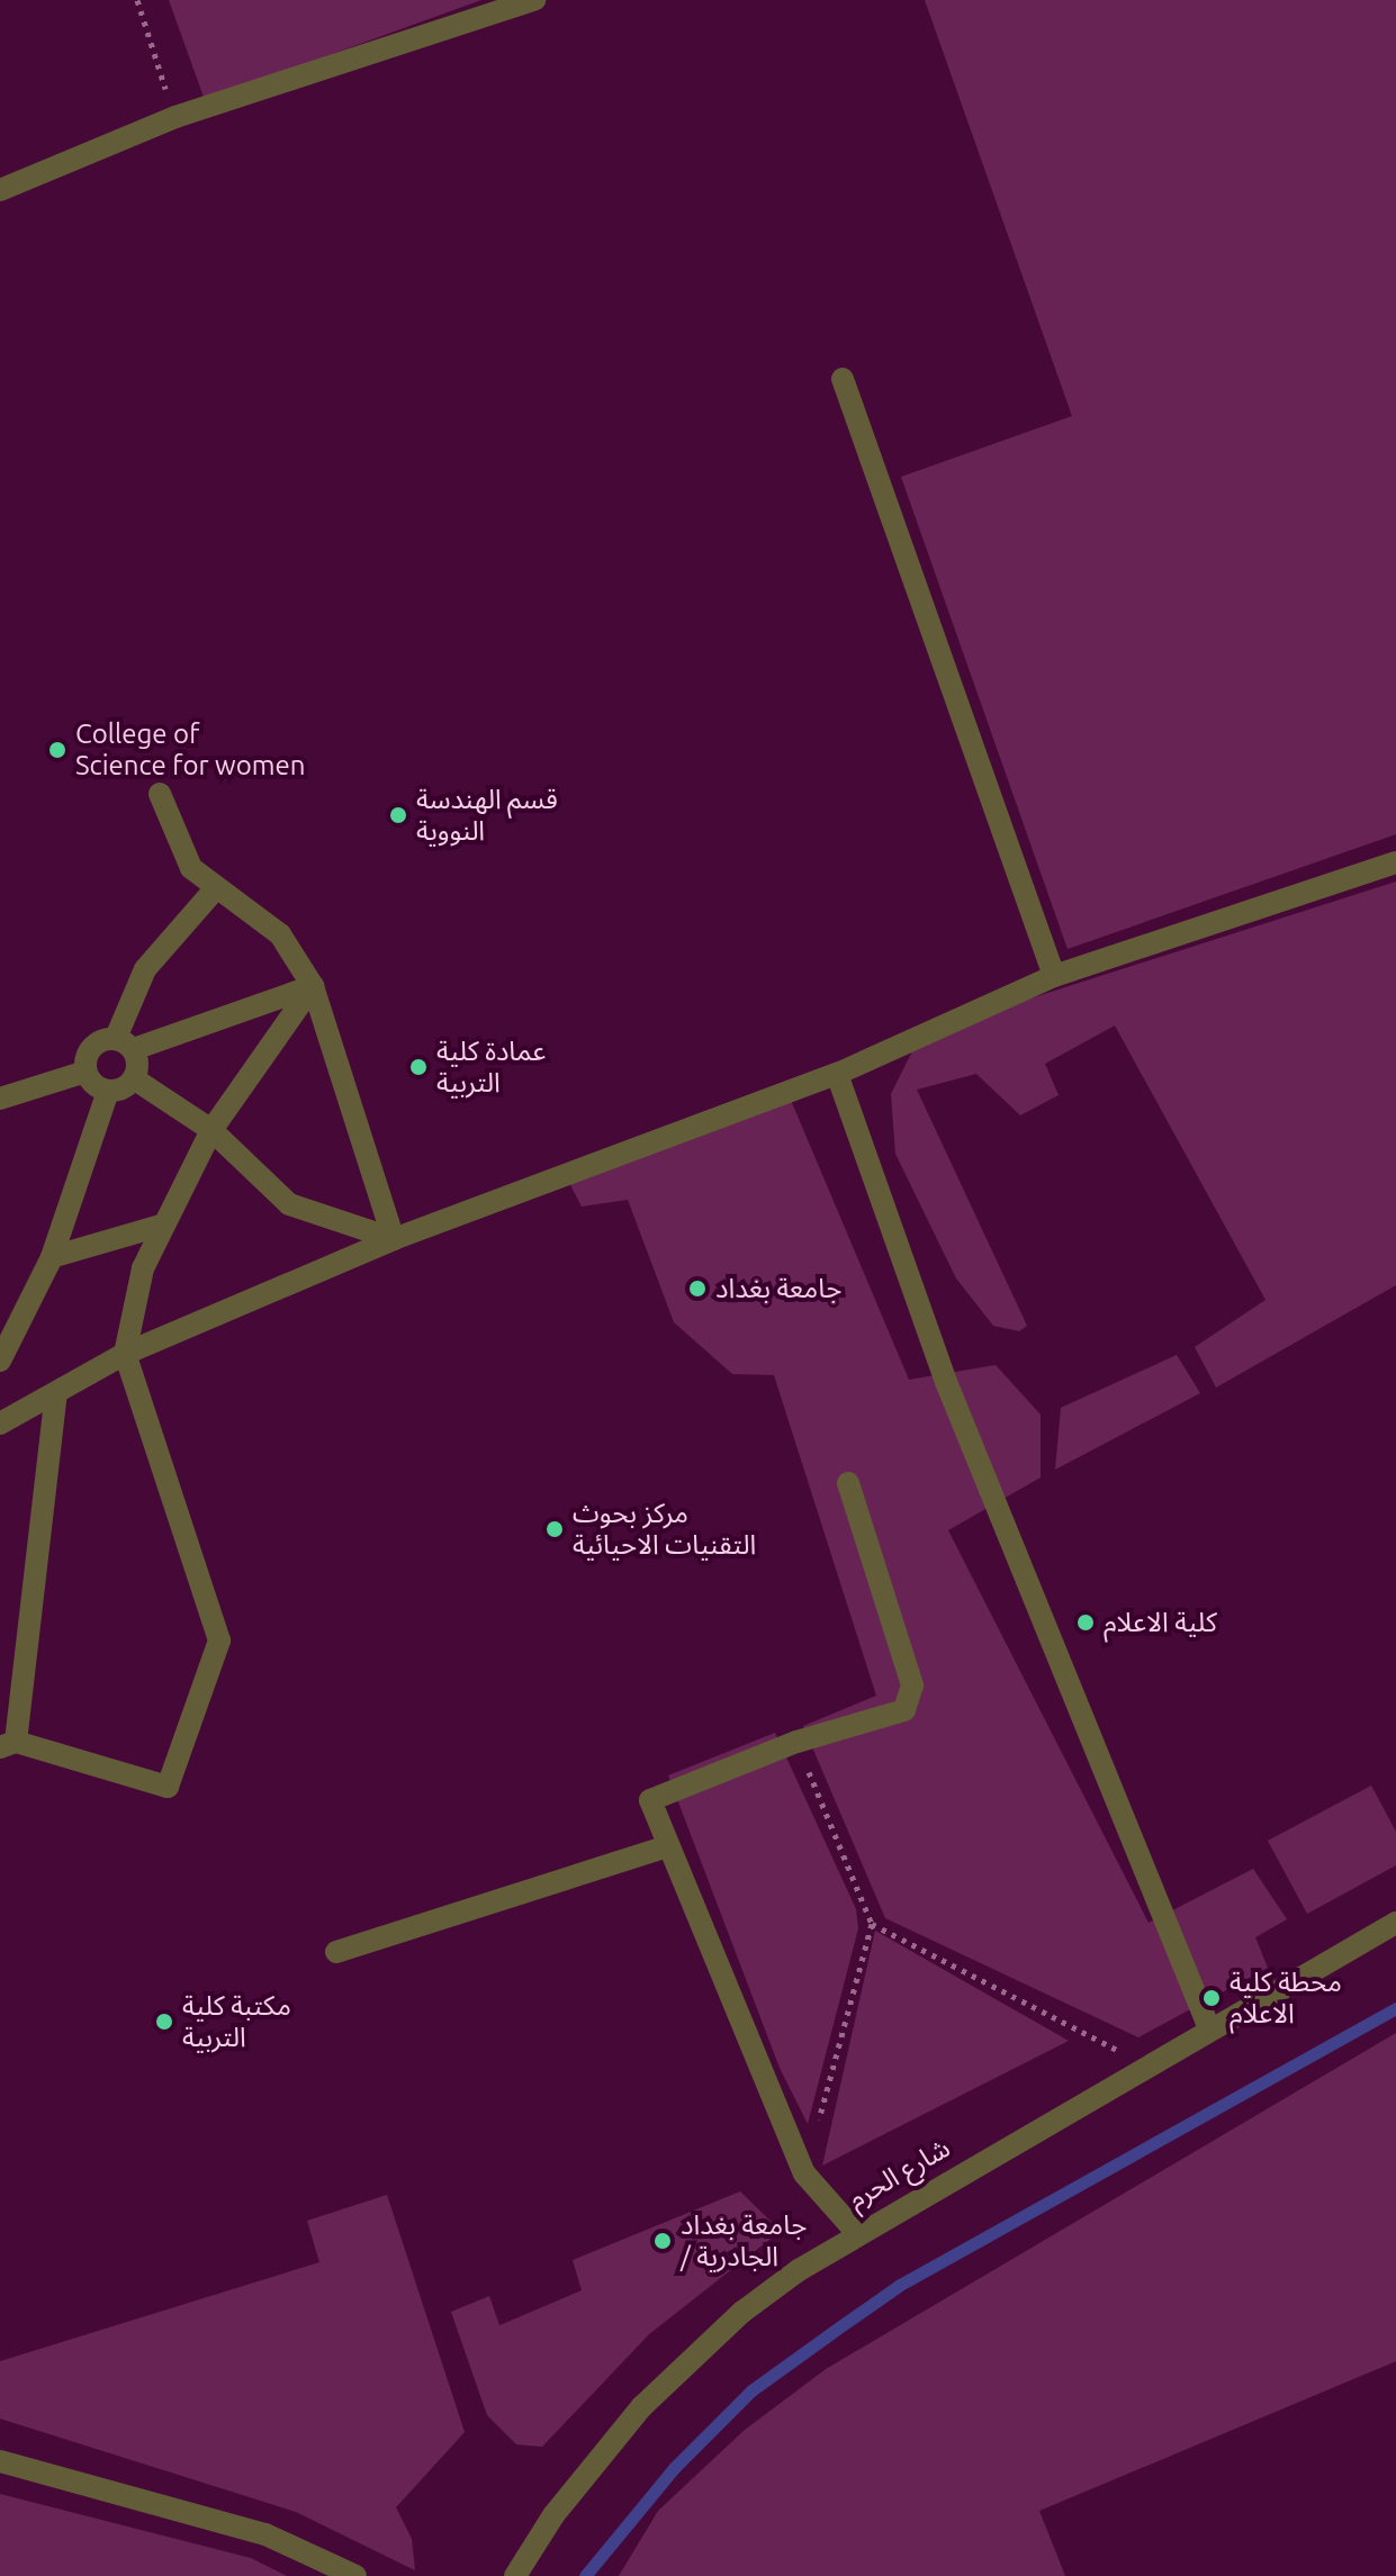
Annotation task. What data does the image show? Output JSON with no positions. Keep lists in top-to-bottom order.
{
  "streets": {
    "street": ["شارع الحرم"]
  },
  "places": [
    "College of Science for women",
    "قسم الهندسة النووية",
    "عمادة كلية التربية",
    "جامعة بغداد",
    "مركز بحوث التقنيات الاحيائية",
    "كلية الاعلام",
    "محطة كلية الاعلام",
    "مكتبة كلية التربية",
    "جامعة بغداد / الجادرية"
  ]
}
